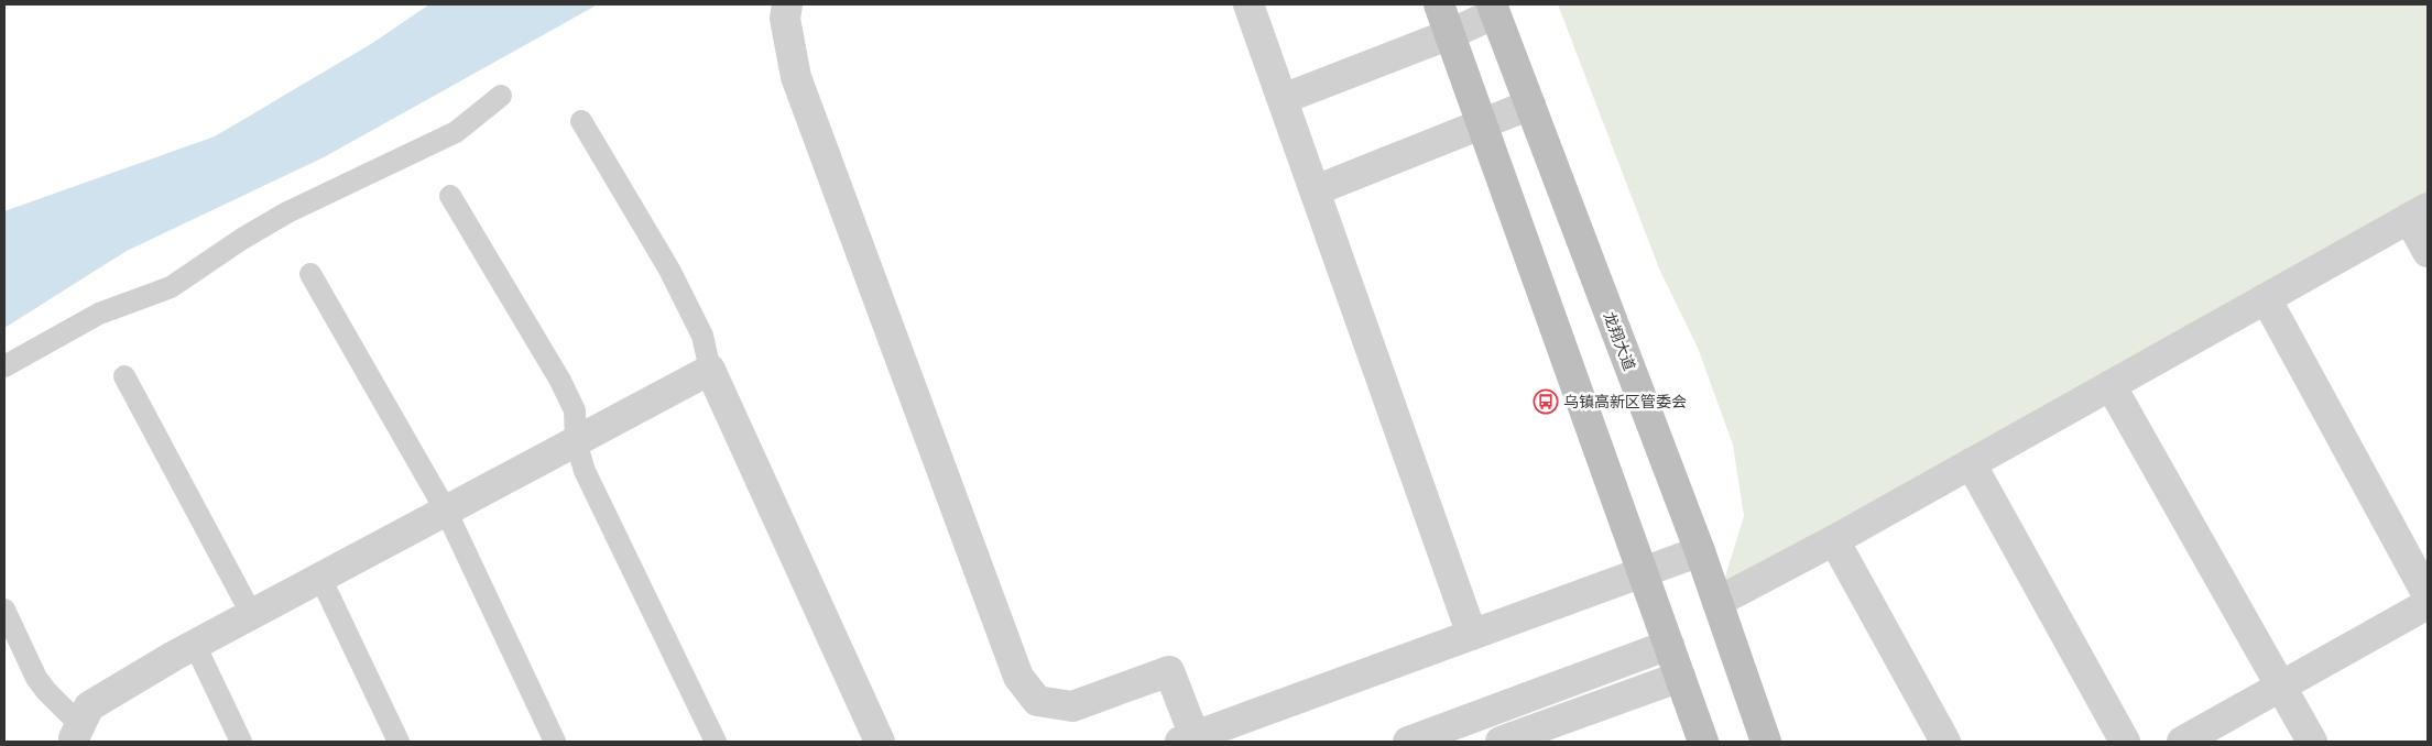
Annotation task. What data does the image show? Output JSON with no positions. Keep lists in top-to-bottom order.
{
  "streets": {
    "main road": ["龙翔大道"]
  },
  "places": {
    "bus stop": ["乌镇高新区管委会"]
  }
}
